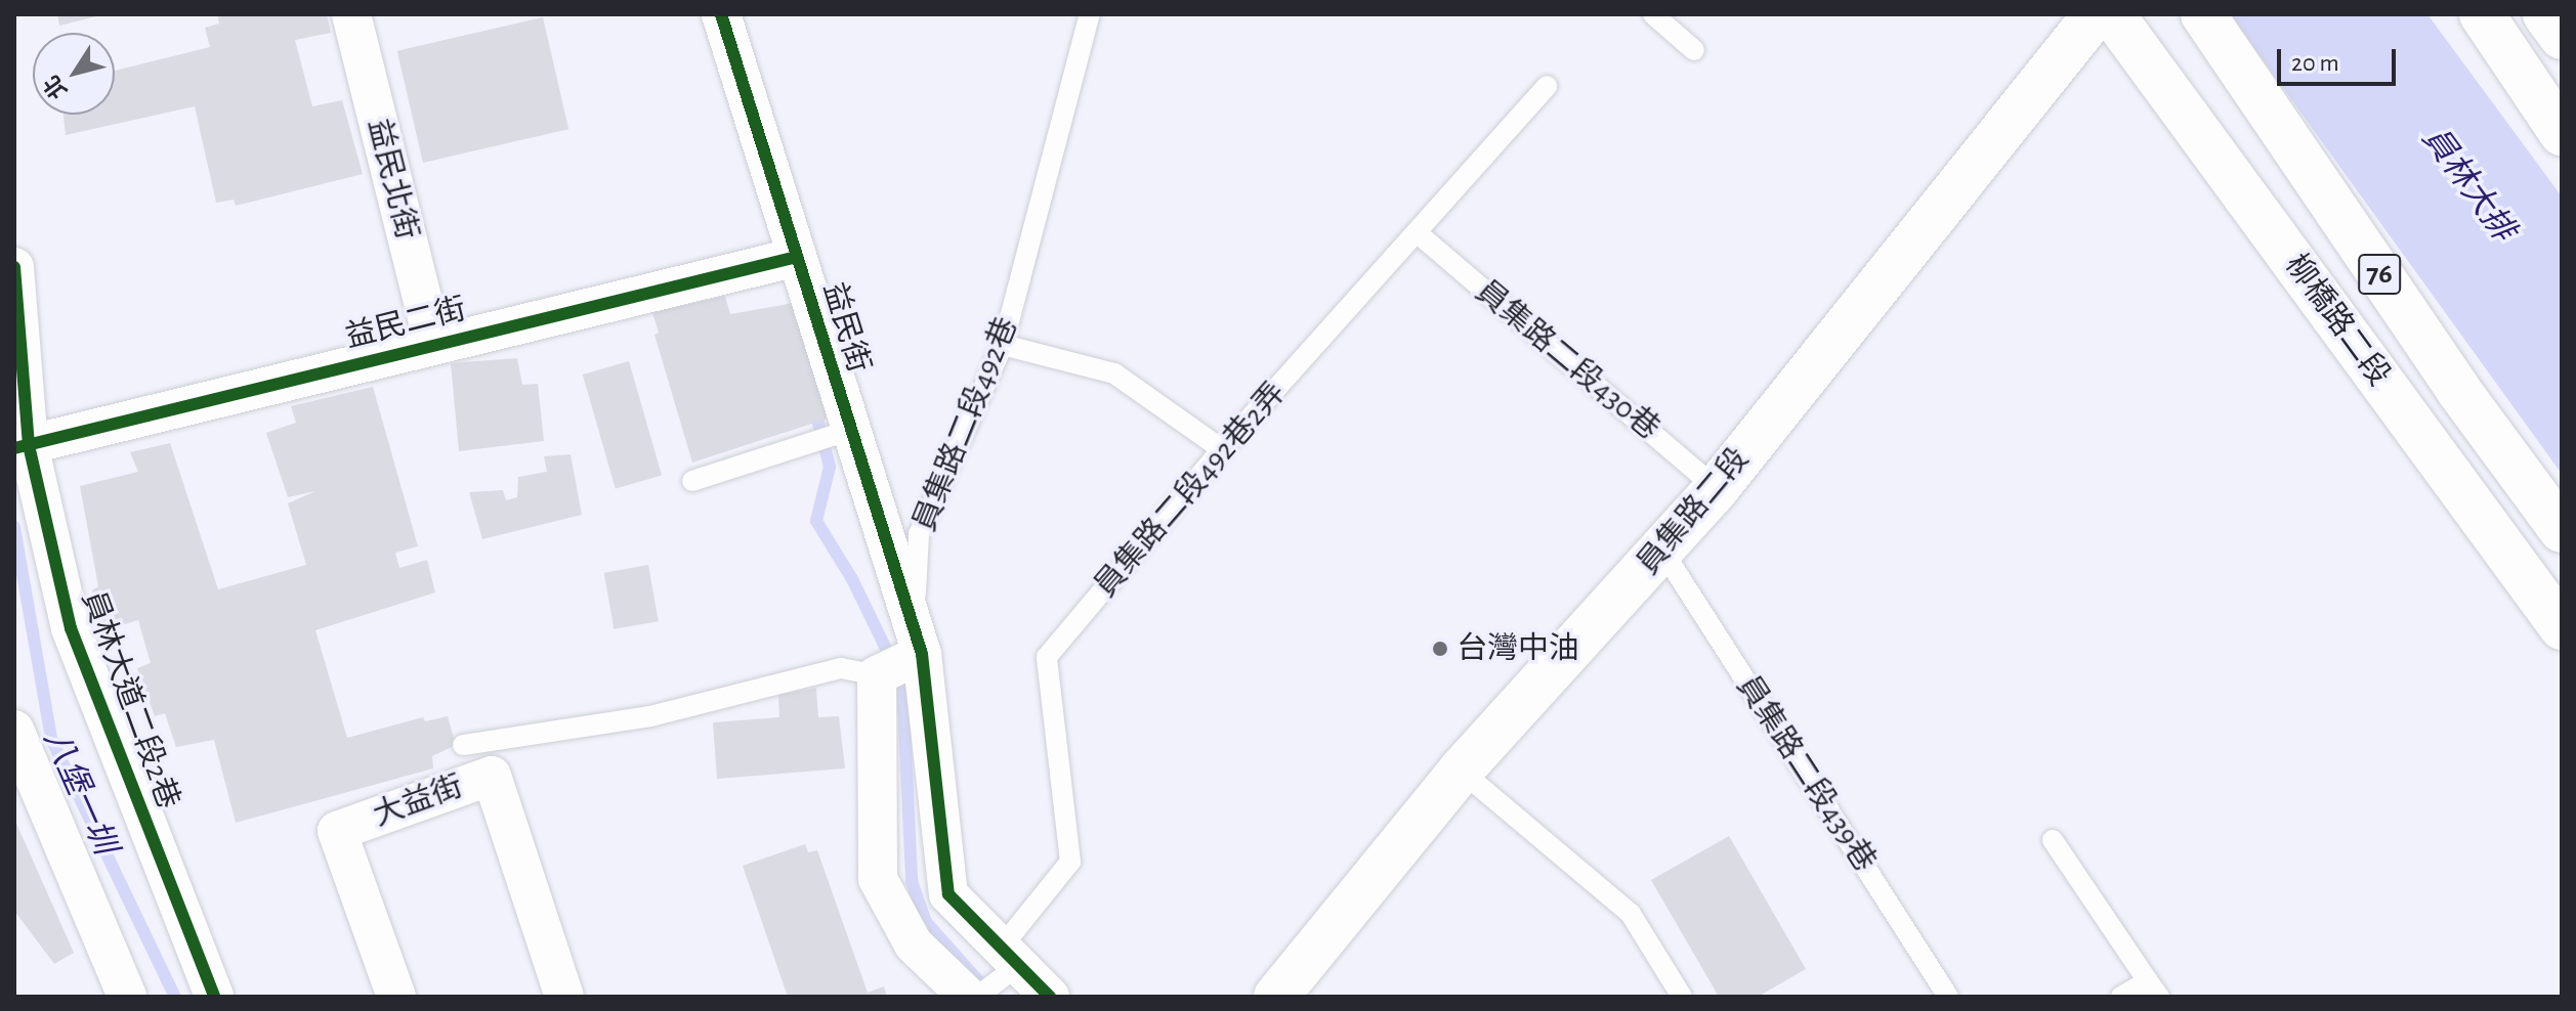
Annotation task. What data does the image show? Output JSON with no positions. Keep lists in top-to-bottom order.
{
  "streets": {
    "main road": ["76", "柳橋路二段", "員集路二段"],
    "street": [
      "益民北街",
      "益民二街",
      "益民街",
      "員集路二段492巷",
      "員林大道二段2巷",
      "大益街"
    ],
    "lane": ["員集路二段430巷", "員集路二段492巷2弄", "員集路二段439巷"]
  },
  "crossings": [
    ["益民北街", "益民二街"],
    ["益民二街", "益民街"],
    ["益民二街", "員林大道二段2巷"],
    ["益民街", "員集路二段492巷"],
    ["員集路二段430巷", "員集路二段492巷2弄"],
    ["員集路二段430巷", "員集路二段"],
    ["員集路二段492巷", "員集路二段492巷2弄"],
    ["員集路二段", "員集路二段439巷"]
  ],
  "water": ["員林大排", "八堡一圳"],
  "places": ["台灣中油"],
  "scale_bar": "20 m",
  "north": "bottom left"
}
